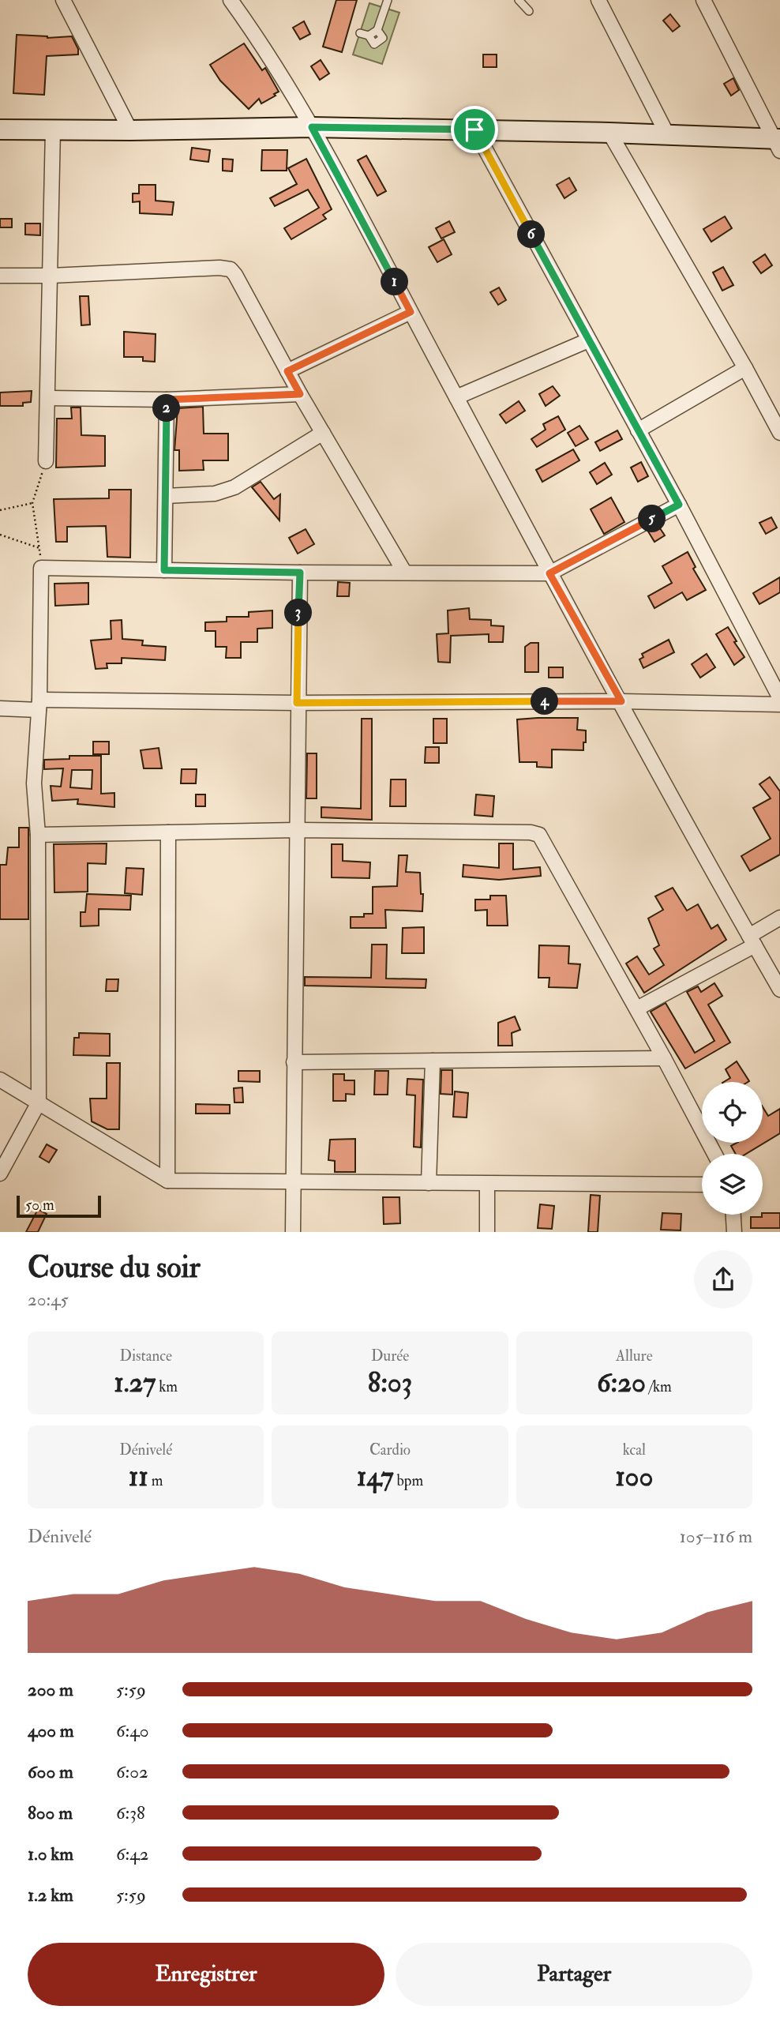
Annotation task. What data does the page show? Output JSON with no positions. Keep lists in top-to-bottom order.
{
  "scale_bar": "50 m",
  "page": {
    "pins": [
      "6",
      "1",
      "2",
      "5",
      "3",
      "4"
    ],
    "scale": "50 m",
    "heading": ["Course du soir", "20:45"],
    "stats": [
      ["Distance", "1.27 km"],
      ["Durée", "8:03"],
      ["Allure", "6:20 /km"],
      ["Dénivelé", "11 m"],
      ["Cardio", "147 bpm"],
      ["kcal", "100"]
    ],
    "chart": ["Dénivelé", "105–116 m"],
    "list": [
      {
        "name": "200 m",
        "note": "5:59"
      },
      {
        "name": "400 m",
        "note": "6:40"
      },
      {
        "name": "600 m",
        "note": "6:02"
      },
      {
        "name": "800 m",
        "note": "6:38"
      },
      {
        "name": "1.0 km",
        "note": "6:42"
      },
      {
        "name": "1.2 km",
        "note": "5:59"
      }
    ],
    "buttons": ["Enregistrer", "Partager"]
  }
}
